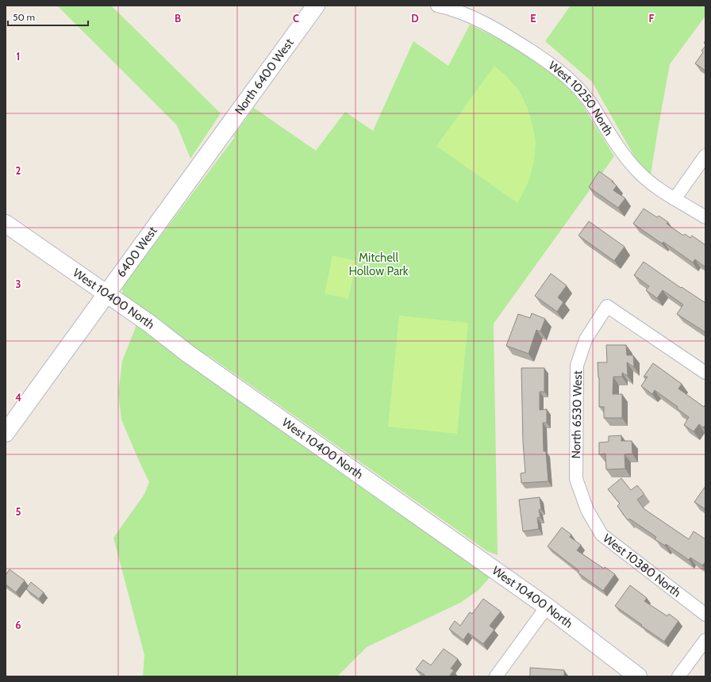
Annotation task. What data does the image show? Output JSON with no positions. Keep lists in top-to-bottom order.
{
  "streets": {
    "street": [
      "North 6400 West",
      "West 10250 North",
      "6400 West",
      "West 10400 North",
      "North 6530 West",
      "West 10380 North"
    ]
  },
  "crossings": [
    ["North 6400 West", "6400 West"],
    ["6400 West", "West 10400 North"],
    ["North 6530 West", "West 10380 North"]
  ],
  "parks": ["Mitchell Hollow Park"],
  "scale_bar": "50 m",
  "grid": {
    "columns": [
      "B",
      "C",
      "D",
      "E",
      "F"
    ],
    "rows": [
      "1",
      "2",
      "3",
      "4",
      "5",
      "6"
    ]
  }
}
